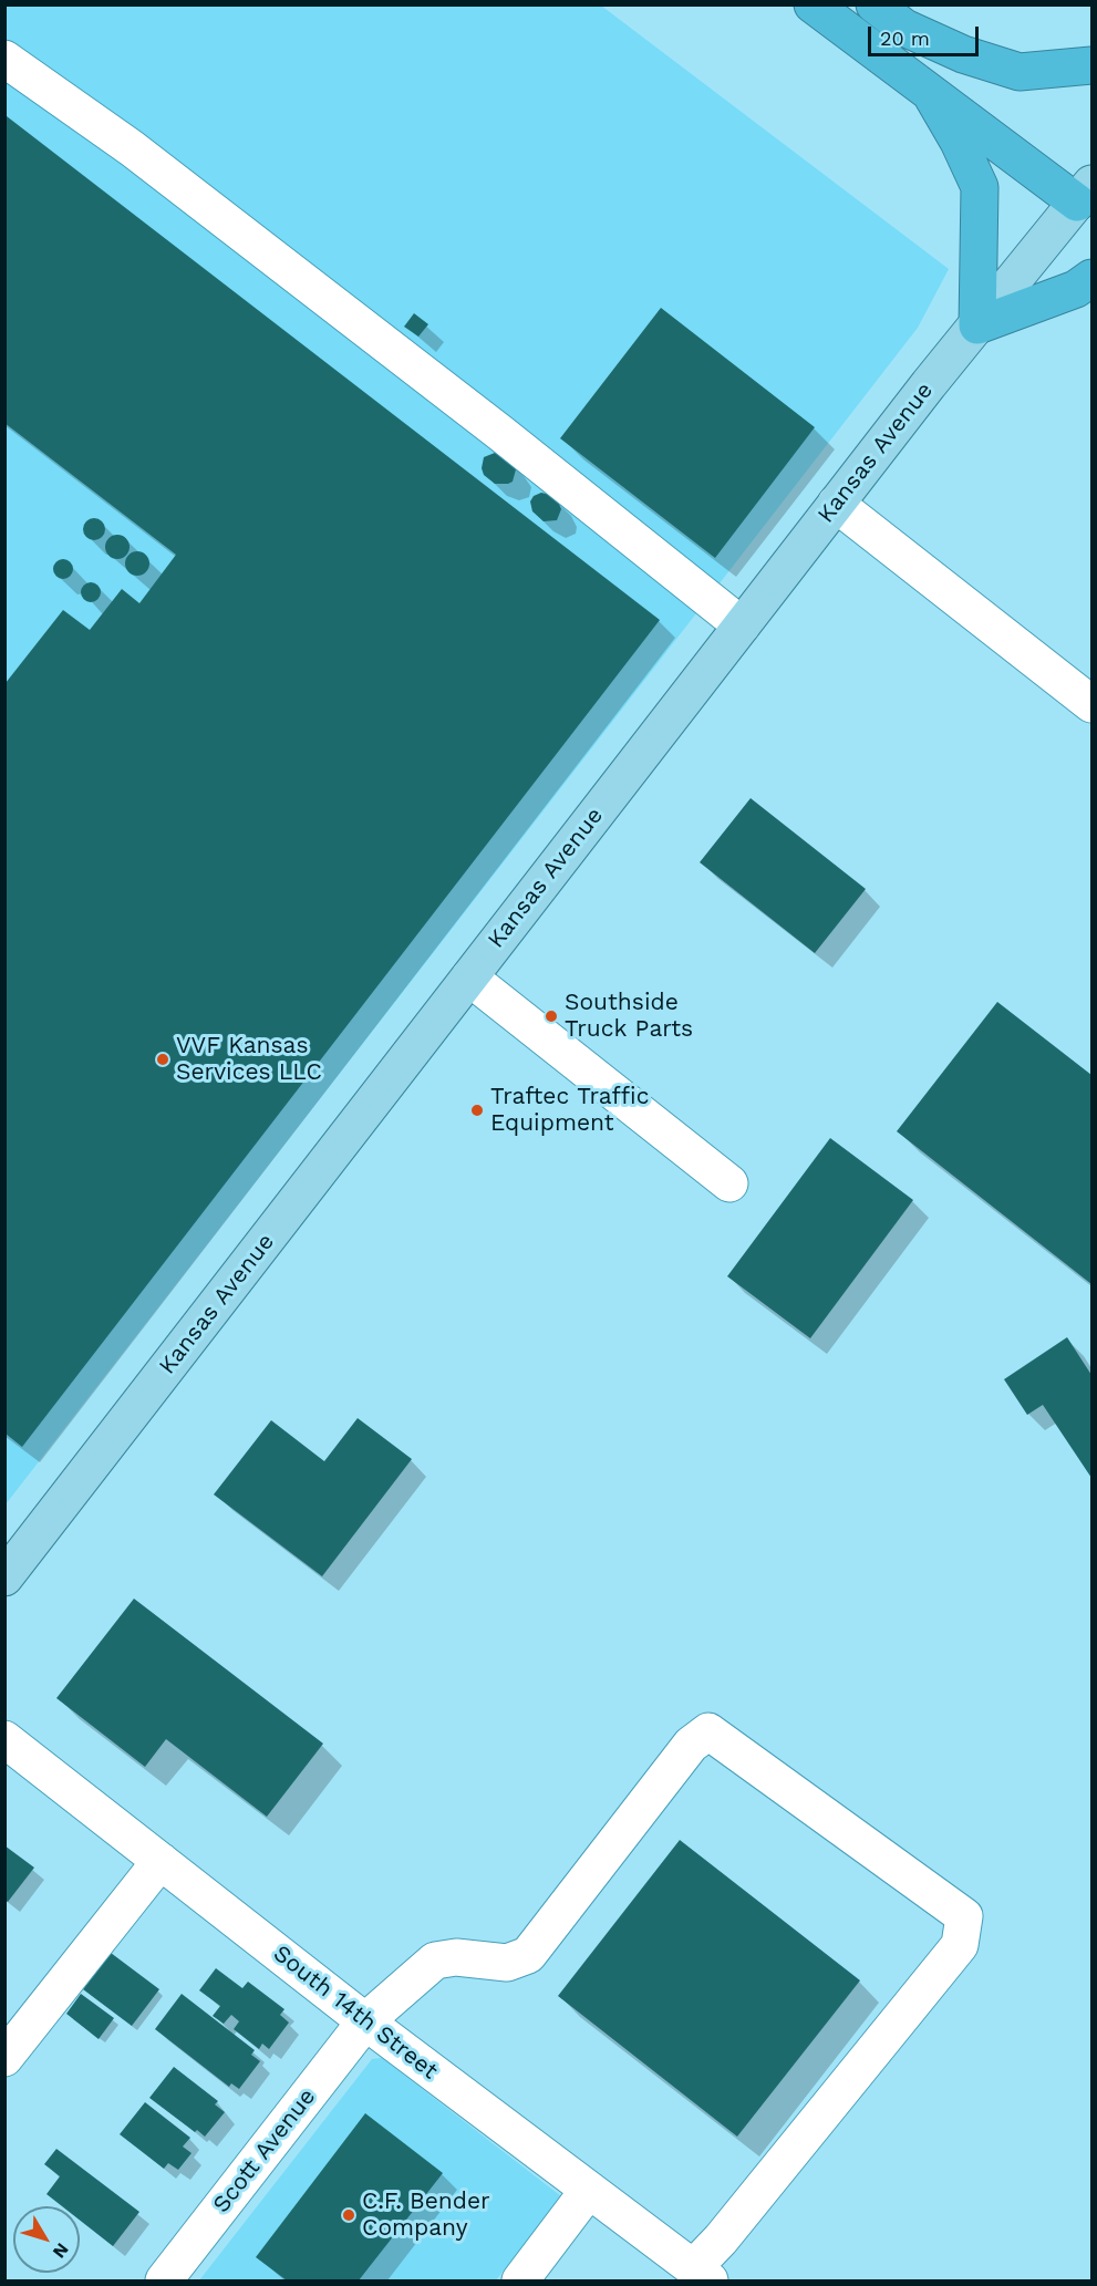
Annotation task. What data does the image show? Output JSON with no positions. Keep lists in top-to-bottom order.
{
  "streets": {
    "main road": ["Kansas Avenue"],
    "street": ["South 14th Street", "Scott Avenue"]
  },
  "crossings": [
    ["South 14th Street", "Scott Avenue"]
  ],
  "places": [
    "Southside Truck Parts",
    "VVF Kansas Services LLC",
    "Traftec Traffic Equipment",
    "C.F. Bender Company"
  ],
  "scale_bar": "20 m",
  "north": "bottom right"
}
